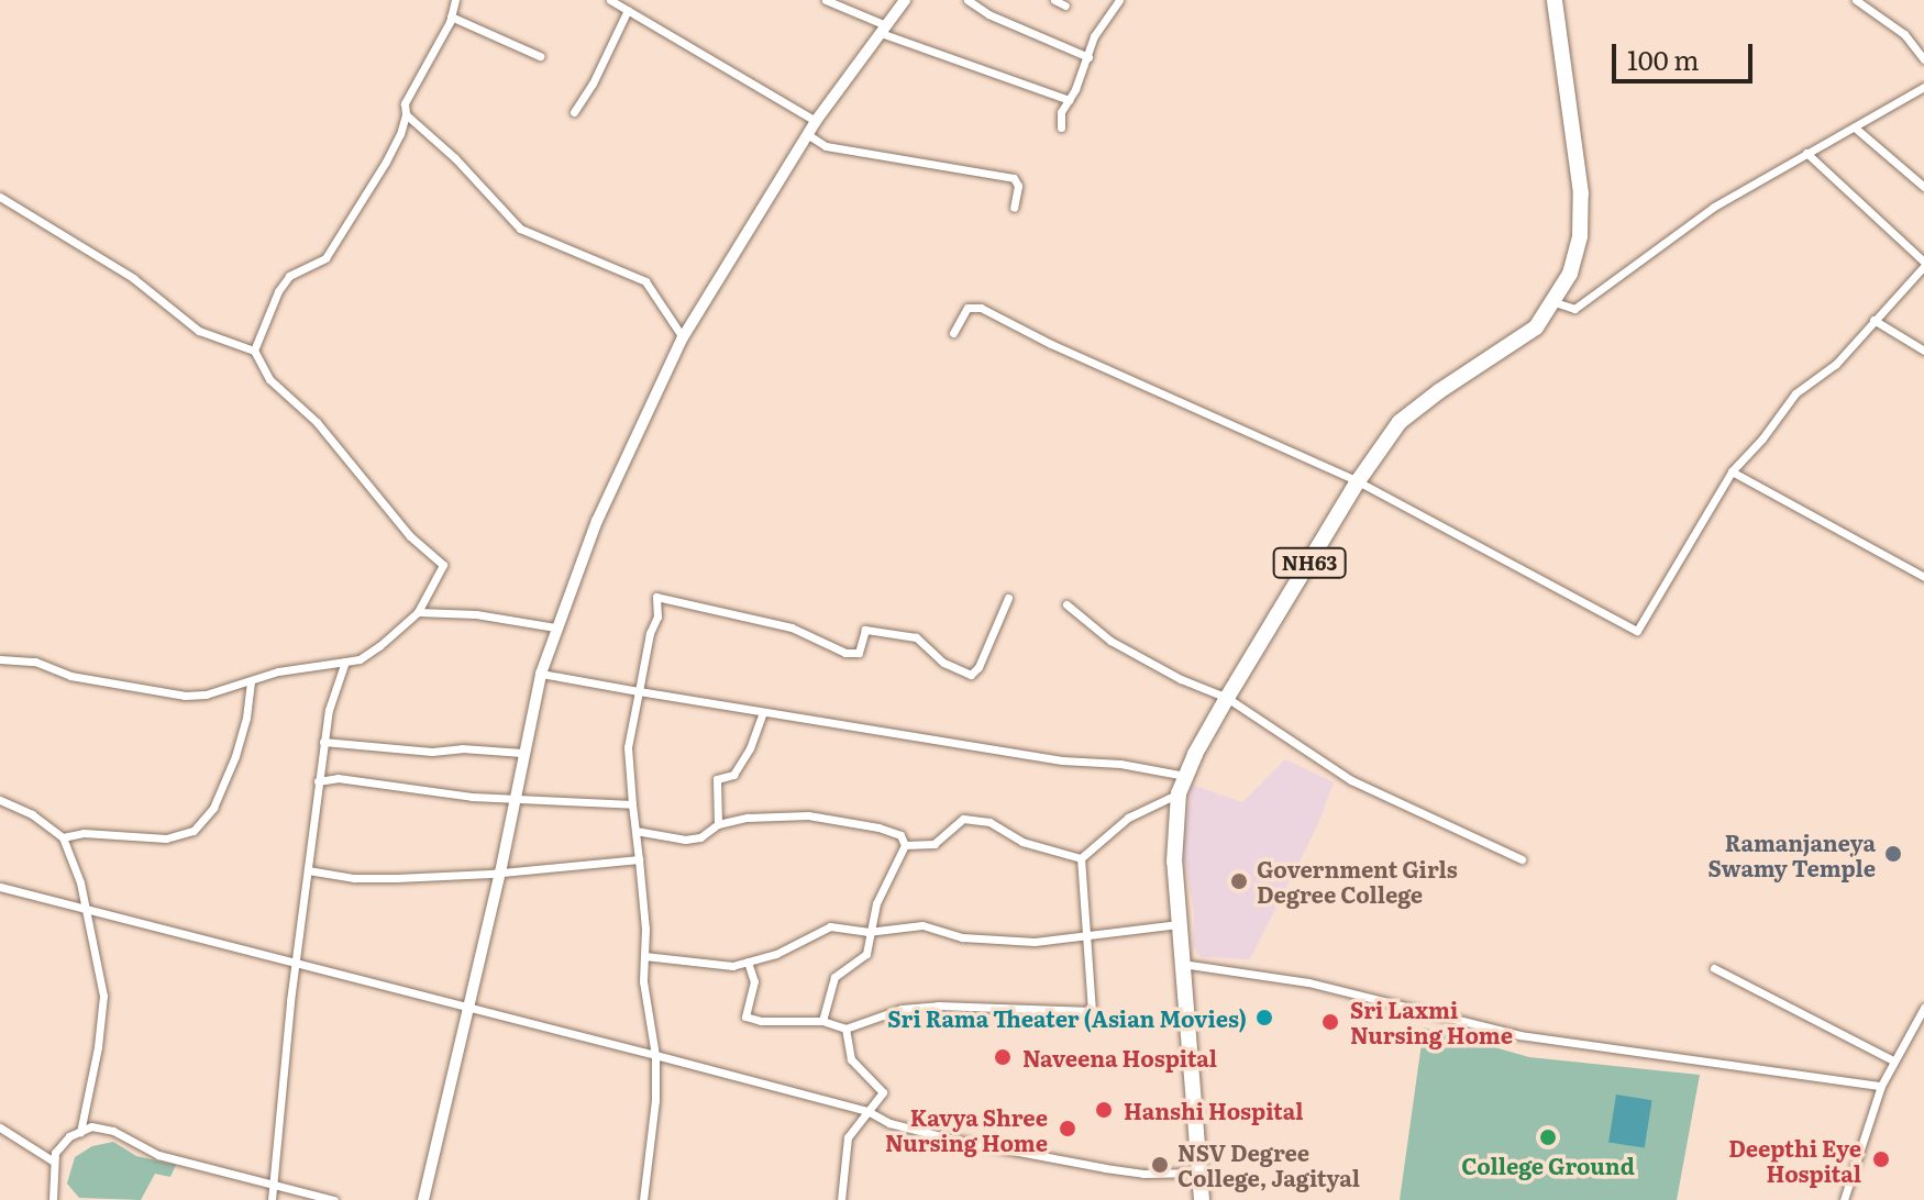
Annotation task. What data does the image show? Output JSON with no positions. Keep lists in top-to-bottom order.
{
  "streets": {
    "highway": ["NH63"]
  },
  "places": [
    "Ramanjaneya Swamy Temple",
    "Government Girls Degree College",
    "Sri Rama Theater (Asian Movies)",
    "Sri Laxmi Nursing Home",
    "Naveena Hospital",
    "Hanshi Hospital",
    "Kavya Shree Nursing Home",
    "College Ground",
    "Deepthi Eye Hospital",
    "NSV Degree College, Jagityal"
  ],
  "scale_bar": "100 m"
}
